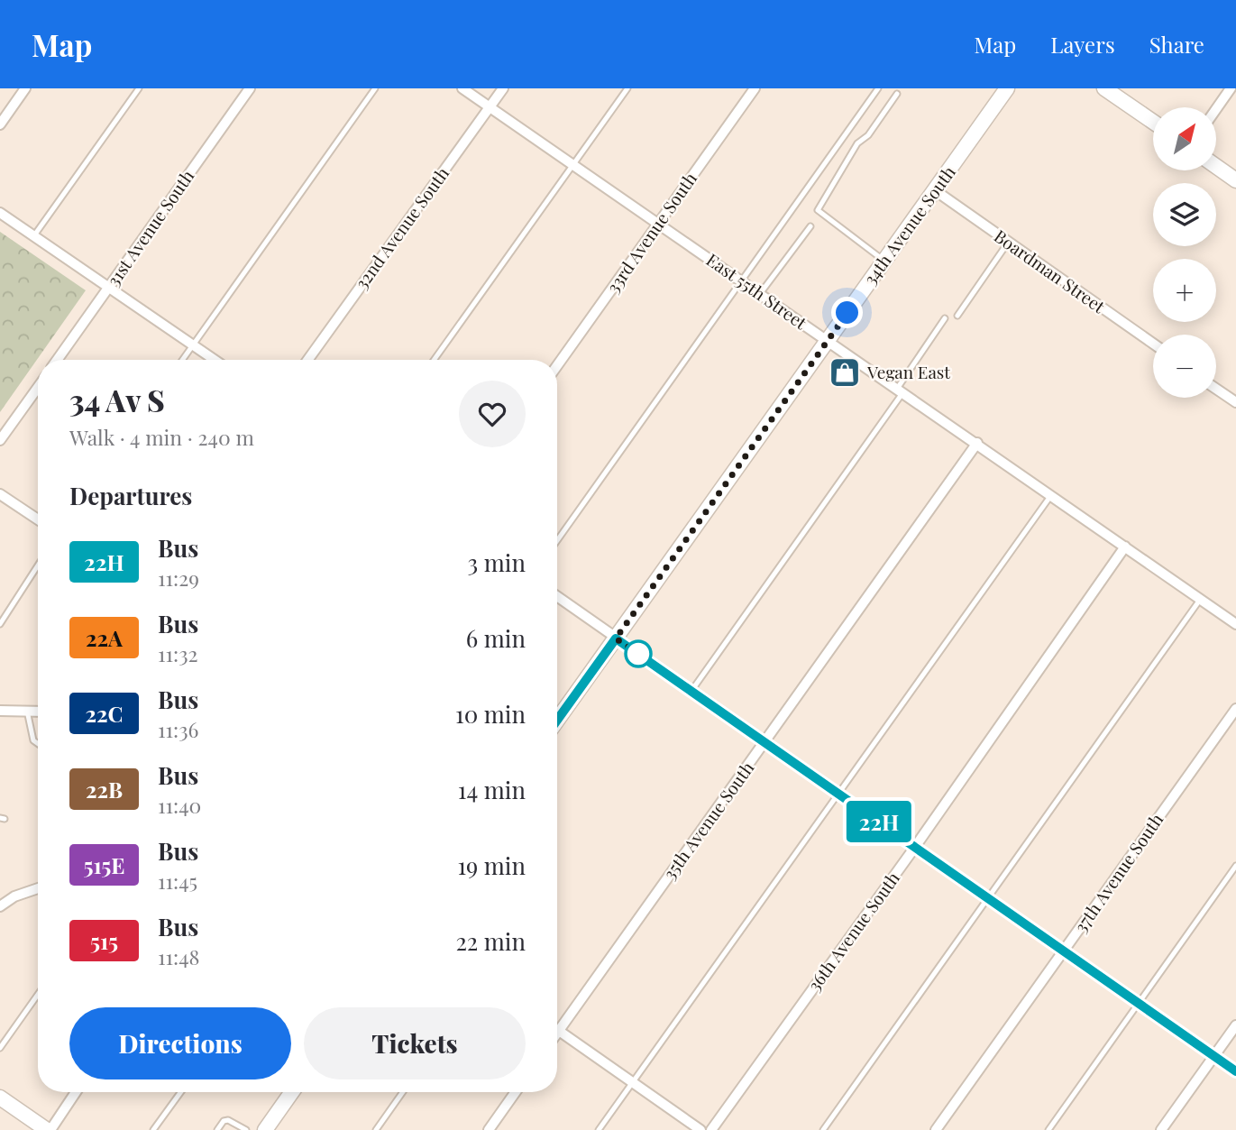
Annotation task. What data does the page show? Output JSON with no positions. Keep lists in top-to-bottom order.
{
  "streets": {
    "street": [
      "34th Avenue South",
      "31st Avenue South",
      "32nd Avenue South",
      "33rd Avenue South",
      "Boardman Street",
      "East 55th Street",
      "35th Avenue South",
      "37th Avenue South",
      "36th Avenue South"
    ]
  },
  "crossings": [
    ["34th Avenue South", "Boardman Street"],
    ["34th Avenue South", "East 55th Street"],
    ["32nd Avenue South", "East 55th Street"],
    ["33rd Avenue South", "East 55th Street"],
    ["East 55th Street", "35th Avenue South"],
    ["East 55th Street", "36th Avenue South"]
  ],
  "places": {
    "shop": ["Vegan East"]
  },
  "lines": ["bus line 22H"],
  "north": "top right",
  "page": {
    "header": "Map",
    "nav": ["Map", "Layers", "Share"],
    "on_map": "22H",
    "map_buttons": ["+", "−"],
    "heading": [
      ["34 Av S", "Walk · 4 min · 240 m"],
      "Departures"
    ],
    "list": [
      {
        "mark": "22H",
        "name": "Bus",
        "note": "11:29",
        "value": "3 min"
      },
      {
        "mark": "22A",
        "name": "Bus",
        "note": "11:32",
        "value": "6 min"
      },
      {
        "mark": "22C",
        "name": "Bus",
        "note": "11:36",
        "value": "10 min"
      },
      {
        "mark": "22B",
        "name": "Bus",
        "note": "11:40",
        "value": "14 min"
      },
      {
        "mark": "515E",
        "name": "Bus",
        "note": "11:45",
        "value": "19 min"
      },
      {
        "mark": "515",
        "name": "Bus",
        "note": "11:48",
        "value": "22 min"
      }
    ],
    "buttons": ["Directions", "Tickets"]
  }
}
